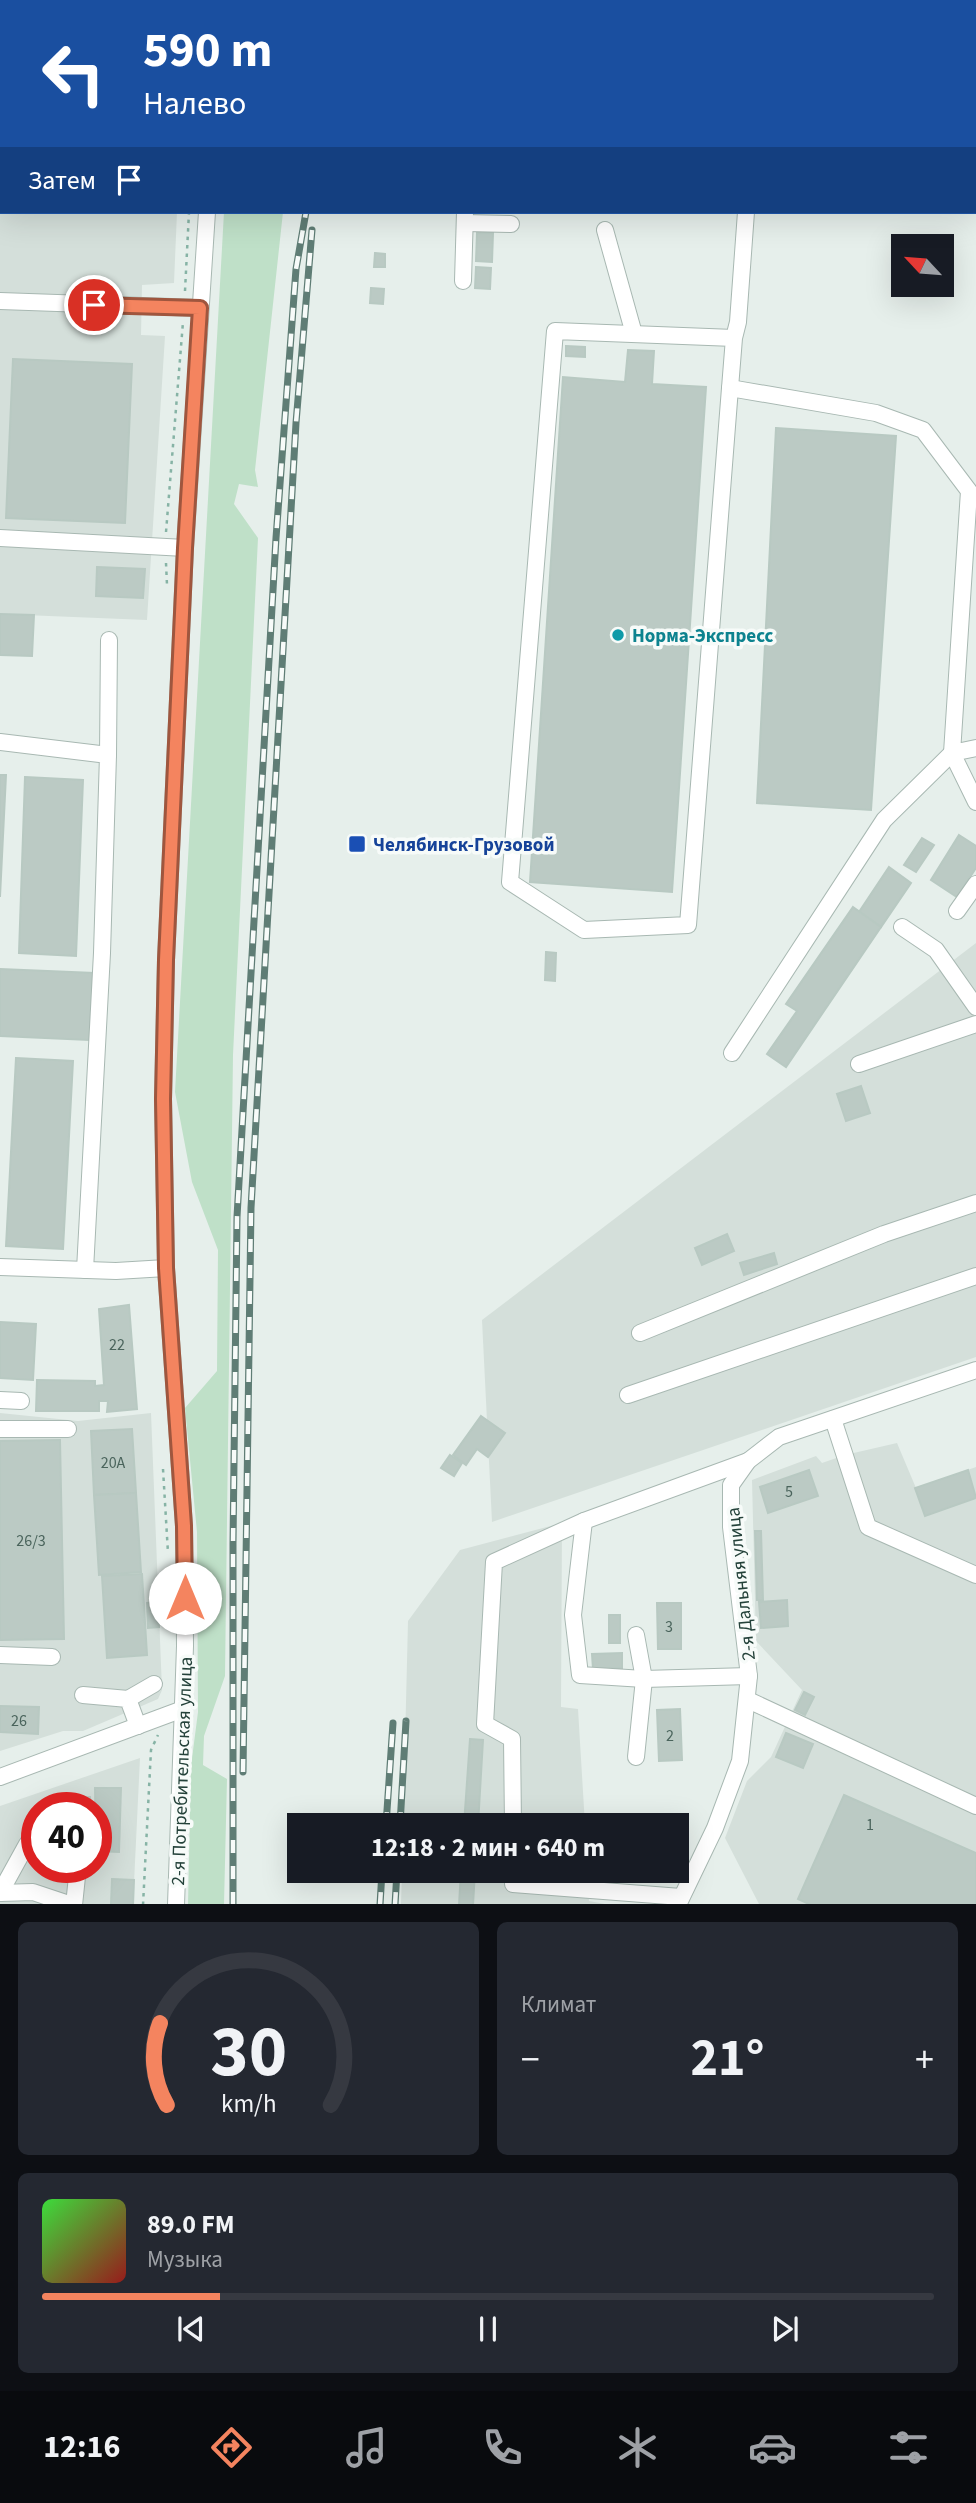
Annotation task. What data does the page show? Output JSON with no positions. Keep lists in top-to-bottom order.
{
  "streets": {
    "street": ["2-я Дальняя улица", "2-я Потребительская улица"]
  },
  "places": {
    "other": ["Норма-Экспресс"],
    "transit": ["Челябинск-Грузовой"]
  },
  "house_numbers": [
    "22",
    "20А",
    "5",
    "26/3",
    "3",
    "26",
    "2",
    "1"
  ],
  "north": "top left",
  "page": {
    "turn": ["590 m", "Налево"],
    "then": "Затем",
    "limit": "40",
    "trip": "12:18 · 2 мин · 640 m",
    "tile": "Климат",
    "heat": ["−", "21°", "+"],
    "song": ["89.0 FM", "Музыка"],
    "tabs": "12:16",
    "gauge": ["30", "km/h"]
  }
}
